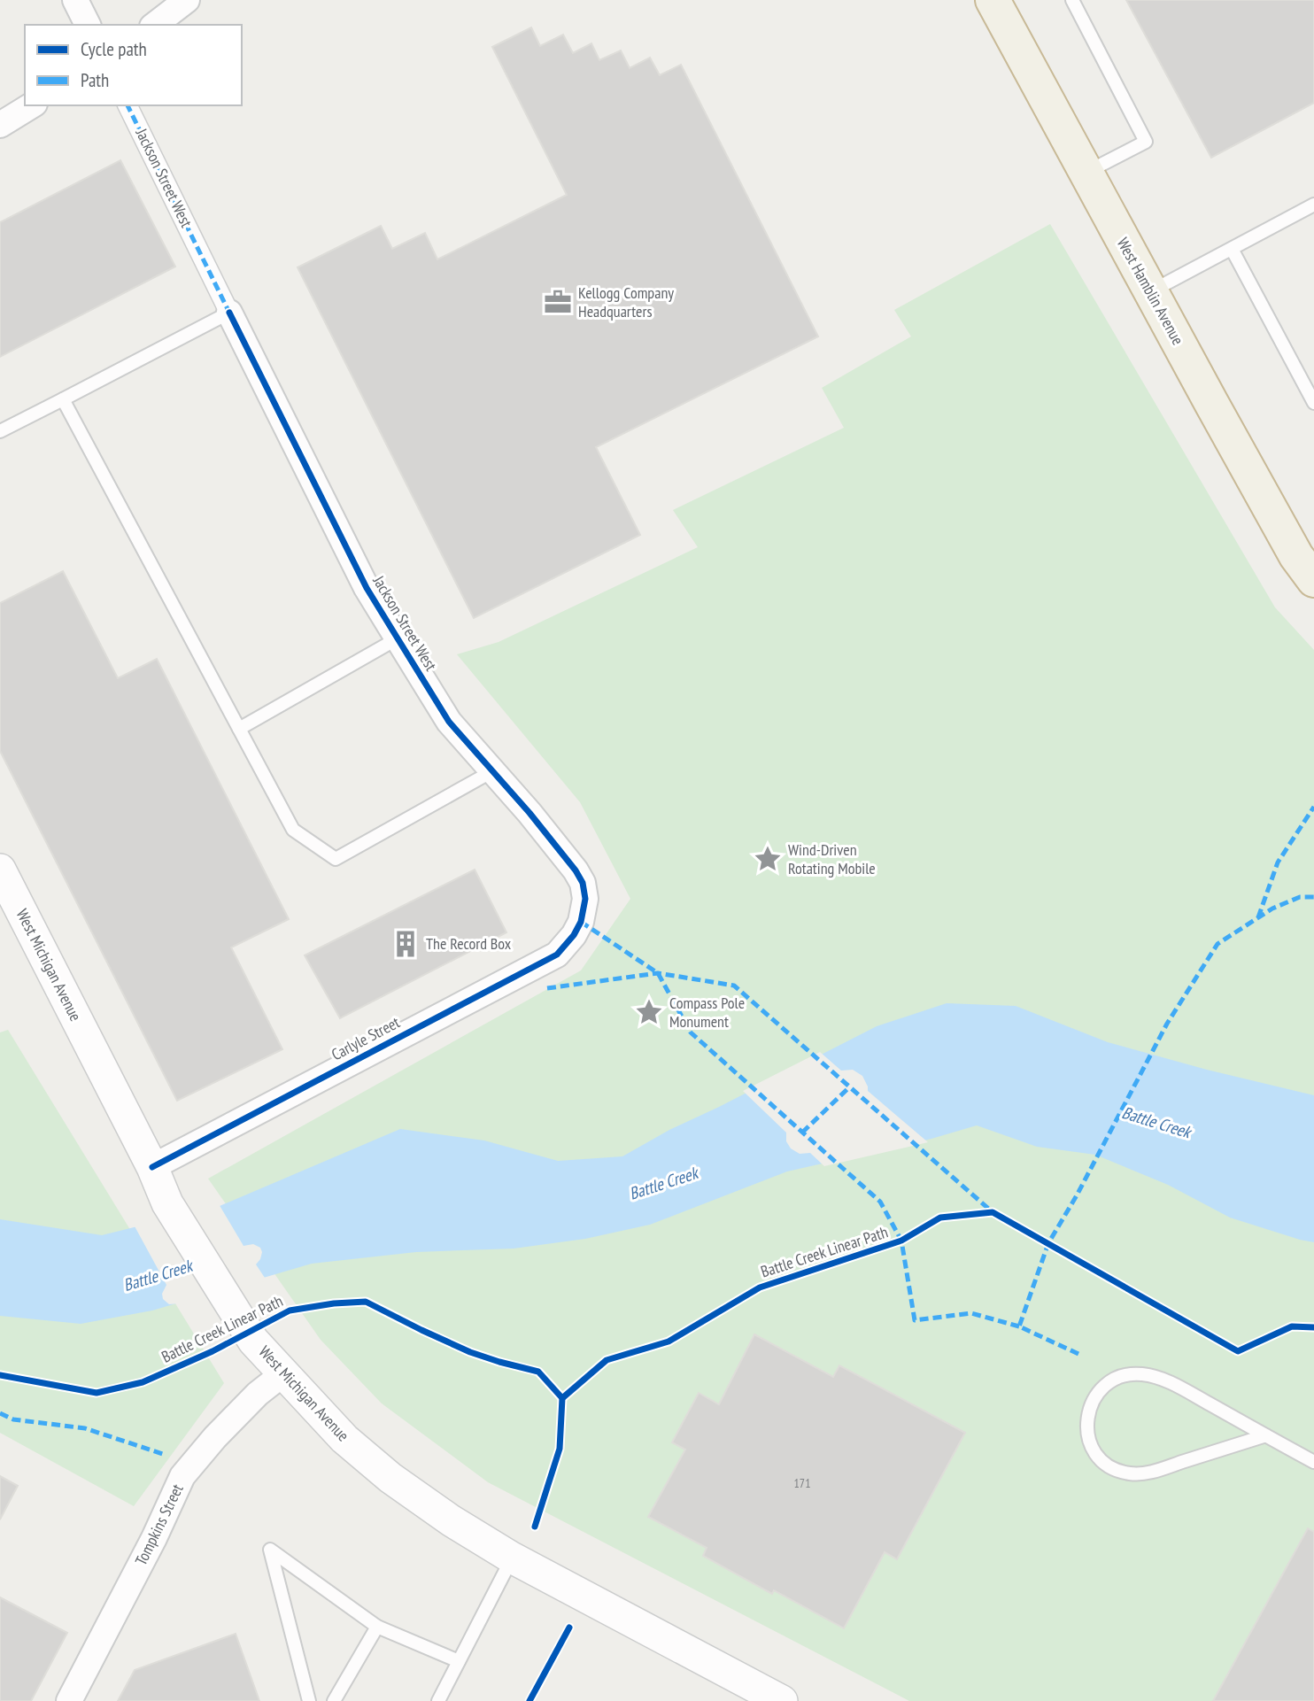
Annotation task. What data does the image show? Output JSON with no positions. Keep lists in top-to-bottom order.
{
  "streets": {
    "highway": ["West Hamblin Avenue"],
    "street": [
      "Jackson Street West",
      "West Michigan Avenue",
      "Carlyle Street",
      "Tompkins Street"
    ],
    "cycle path": ["Battle Creek Linear Path"]
  },
  "crossings": [
    ["Jackson Street West", "Carlyle Street"],
    ["West Michigan Avenue", "Carlyle Street"],
    ["West Michigan Avenue", "Tompkins Street"]
  ],
  "water": ["Battle Creek"],
  "places": {
    "office": ["Kellogg Company Headquarters"],
    "place": ["Wind-Driven Rotating Mobile", "Compass Pole Monument"],
    "building": ["The Record Box"]
  },
  "house_numbers": ["171"],
  "legend": ["Cycle path", "Path"]
}
